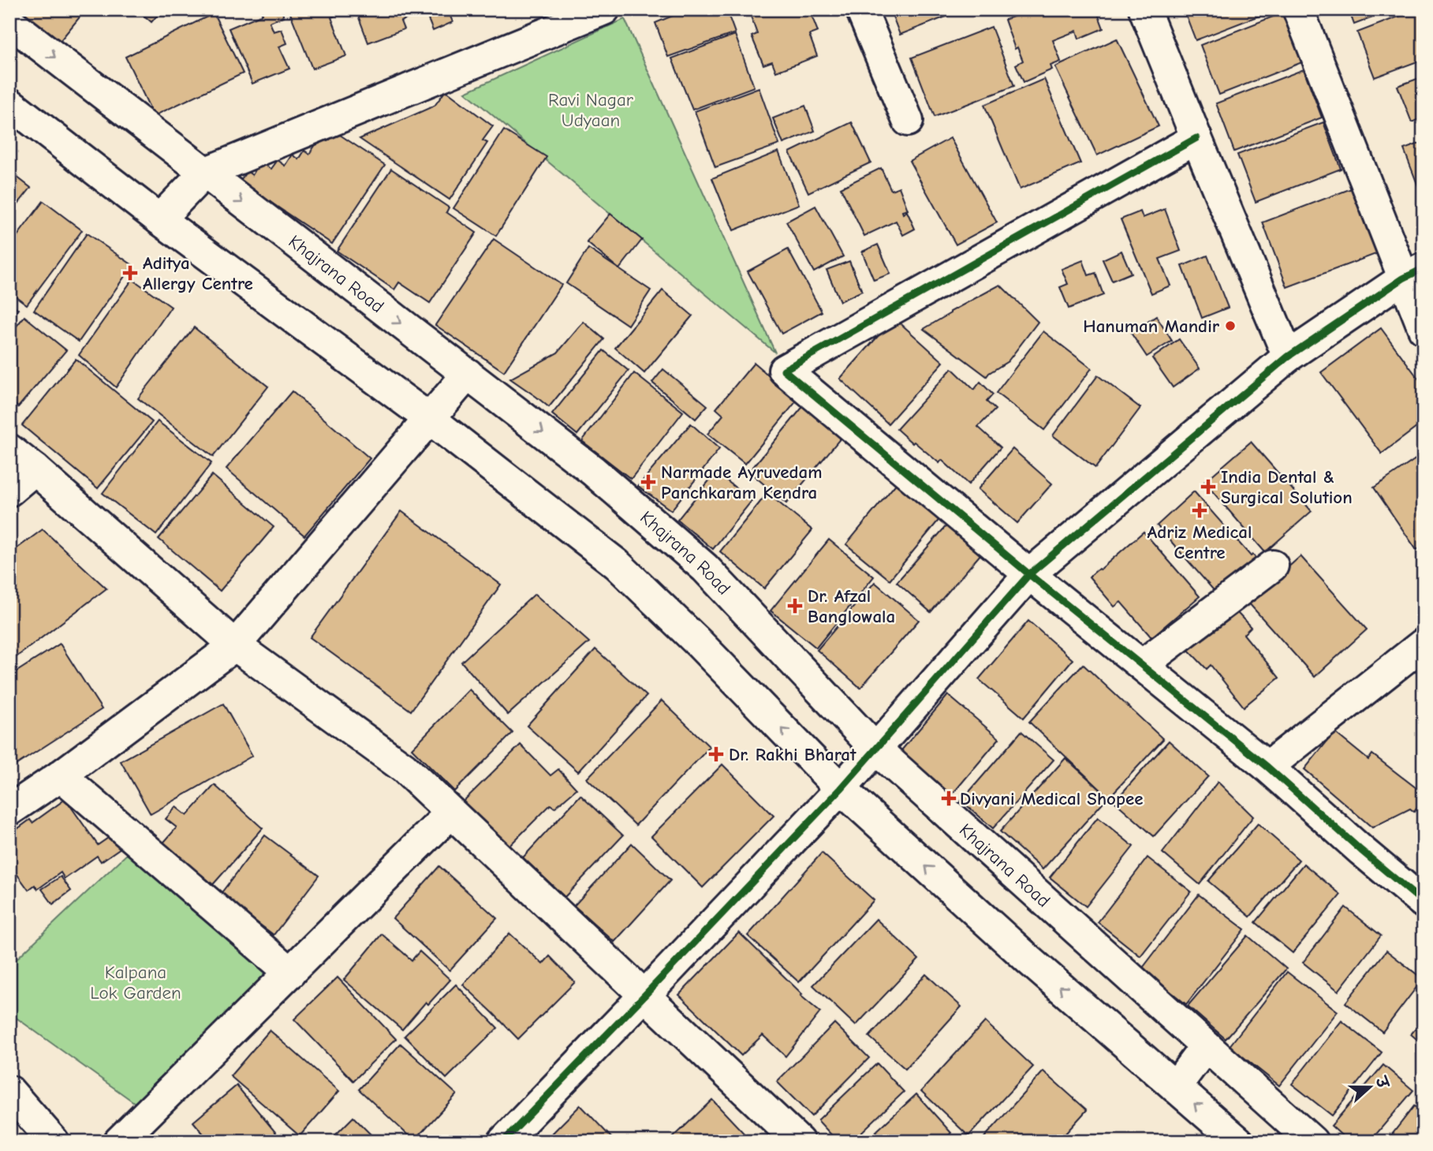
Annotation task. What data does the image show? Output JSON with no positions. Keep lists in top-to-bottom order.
{
  "streets": {
    "street": ["Khajrana Road"]
  },
  "parks": ["Ravi Nagar Udyaan", "Kalpana Lok Garden"],
  "places": {
    "health": [
      "Aditya Allergy Centre",
      "Narmade Ayruvedam Panchkaram Kendra",
      "India Dental & Surgical Solution",
      "Adriz Medical Centre",
      "Dr. Afzal Banglowala",
      "Dr. Rakhi Bharat",
      "Divyani Medical Shopee"
    ],
    "other": ["Hanuman Mandir"]
  },
  "north": "right"
}
